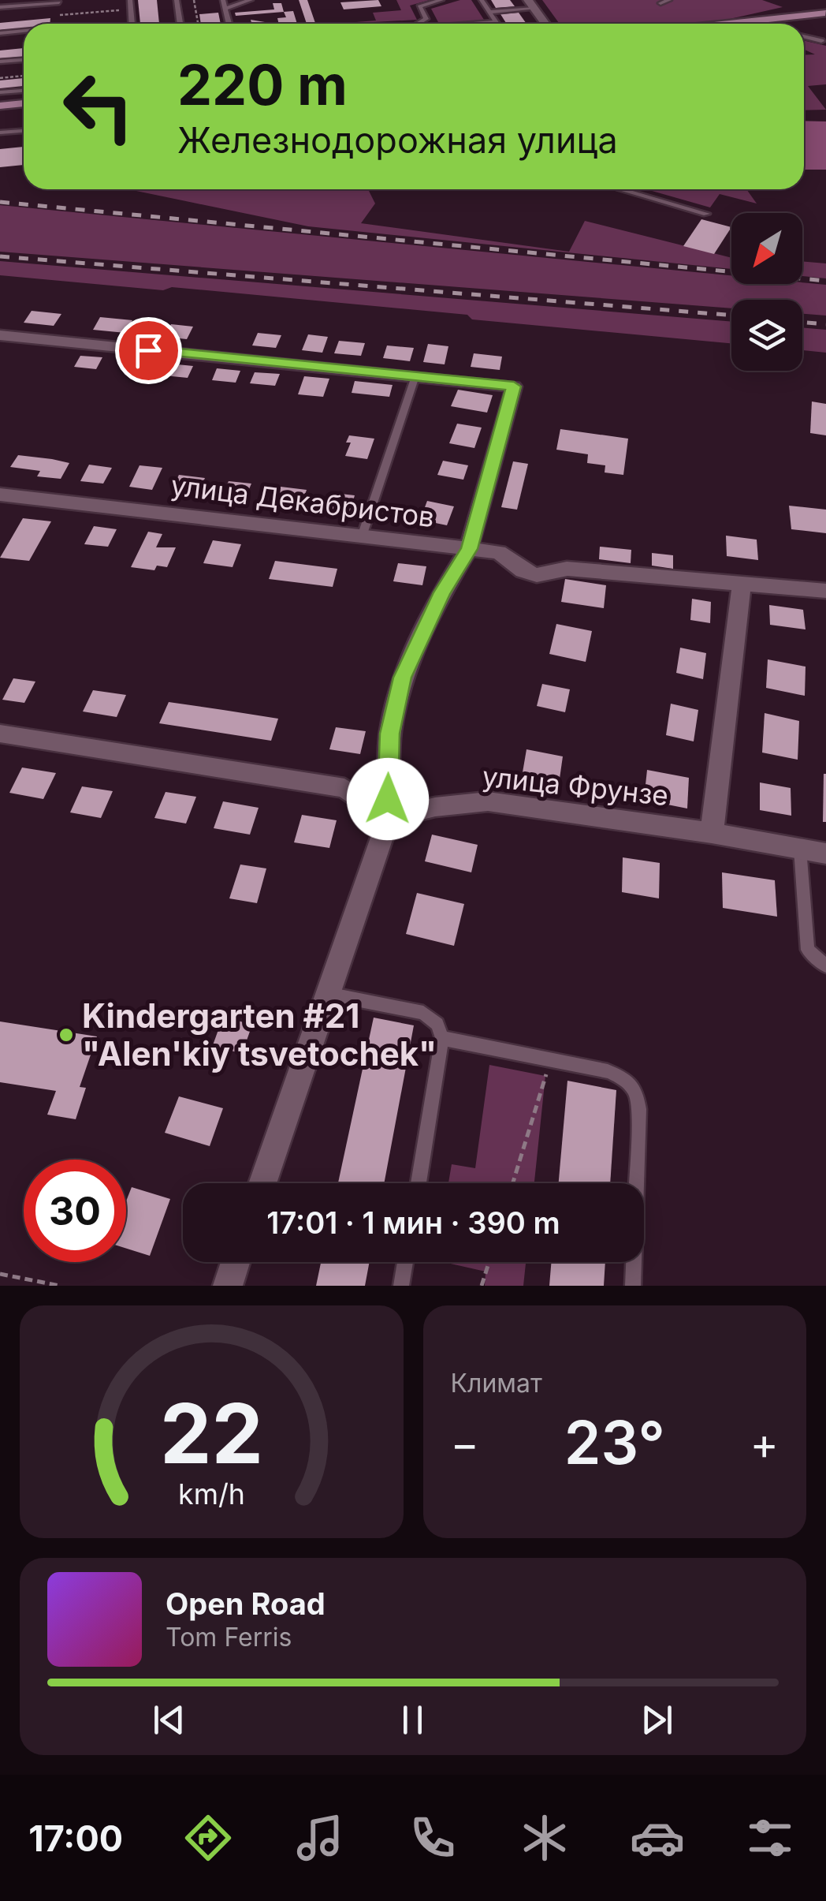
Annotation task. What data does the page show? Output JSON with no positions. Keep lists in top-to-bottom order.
{
  "streets": {
    "street": ["улица Декабристов", "улица Фрунзе"]
  },
  "places": ["Kindergarten #21 \"Alen'kiy tsvetochek\""],
  "north": "bottom left",
  "page": {
    "turn": ["220 m", "Железнодорожная улица"],
    "limit": "30",
    "trip": "17:01 · 1 мин · 390 m",
    "tile": "Климат",
    "heat": ["−", "23°", "+"],
    "song": ["Open Road", "Tom Ferris"],
    "tabs": "17:00",
    "gauge": ["22", "km/h"]
  }
}
